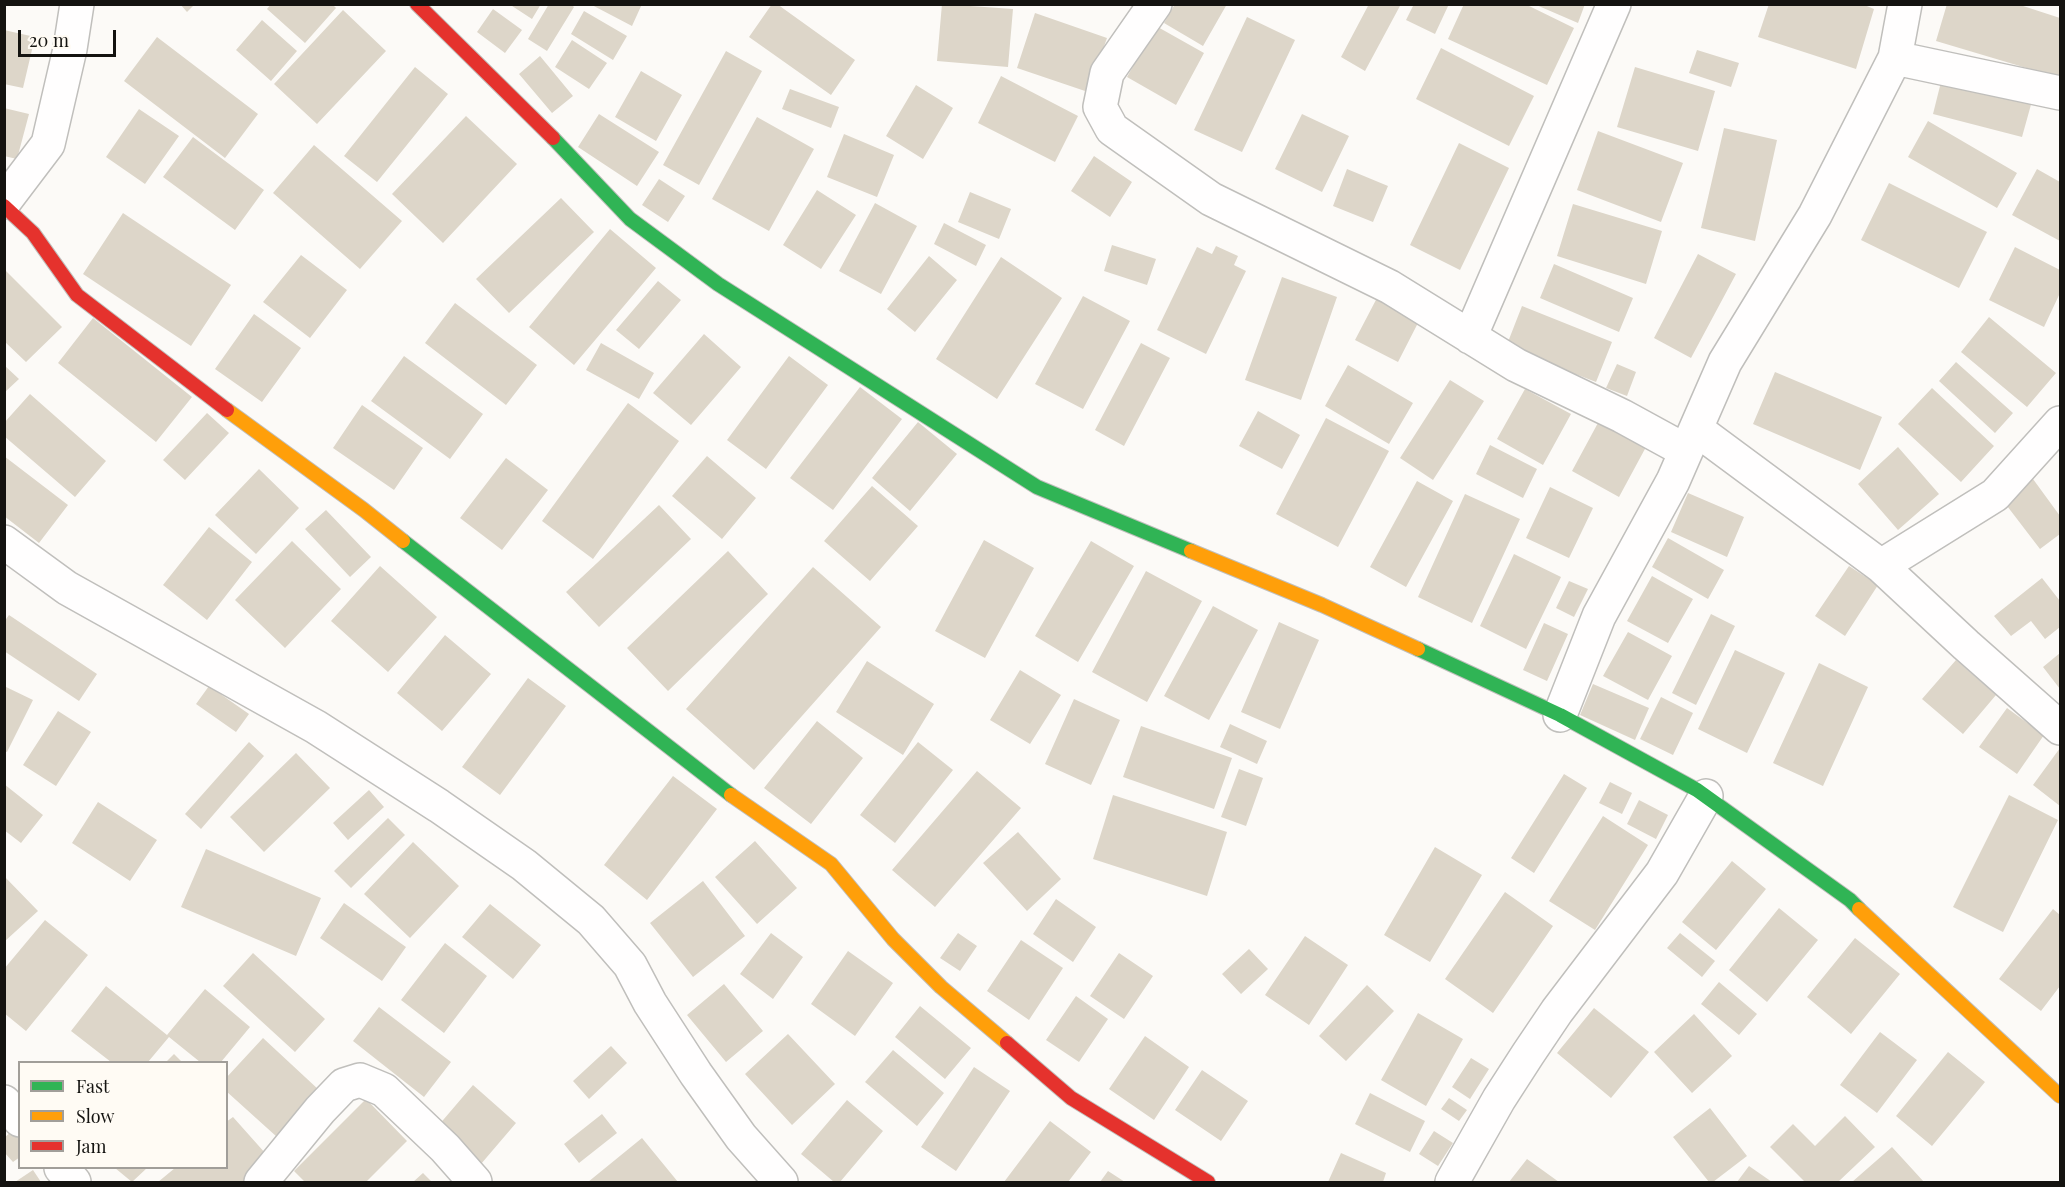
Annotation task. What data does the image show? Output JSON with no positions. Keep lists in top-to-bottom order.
{
  "legend": ["Fast", "Slow", "Jam"],
  "scale_bar": "20 m"
}
